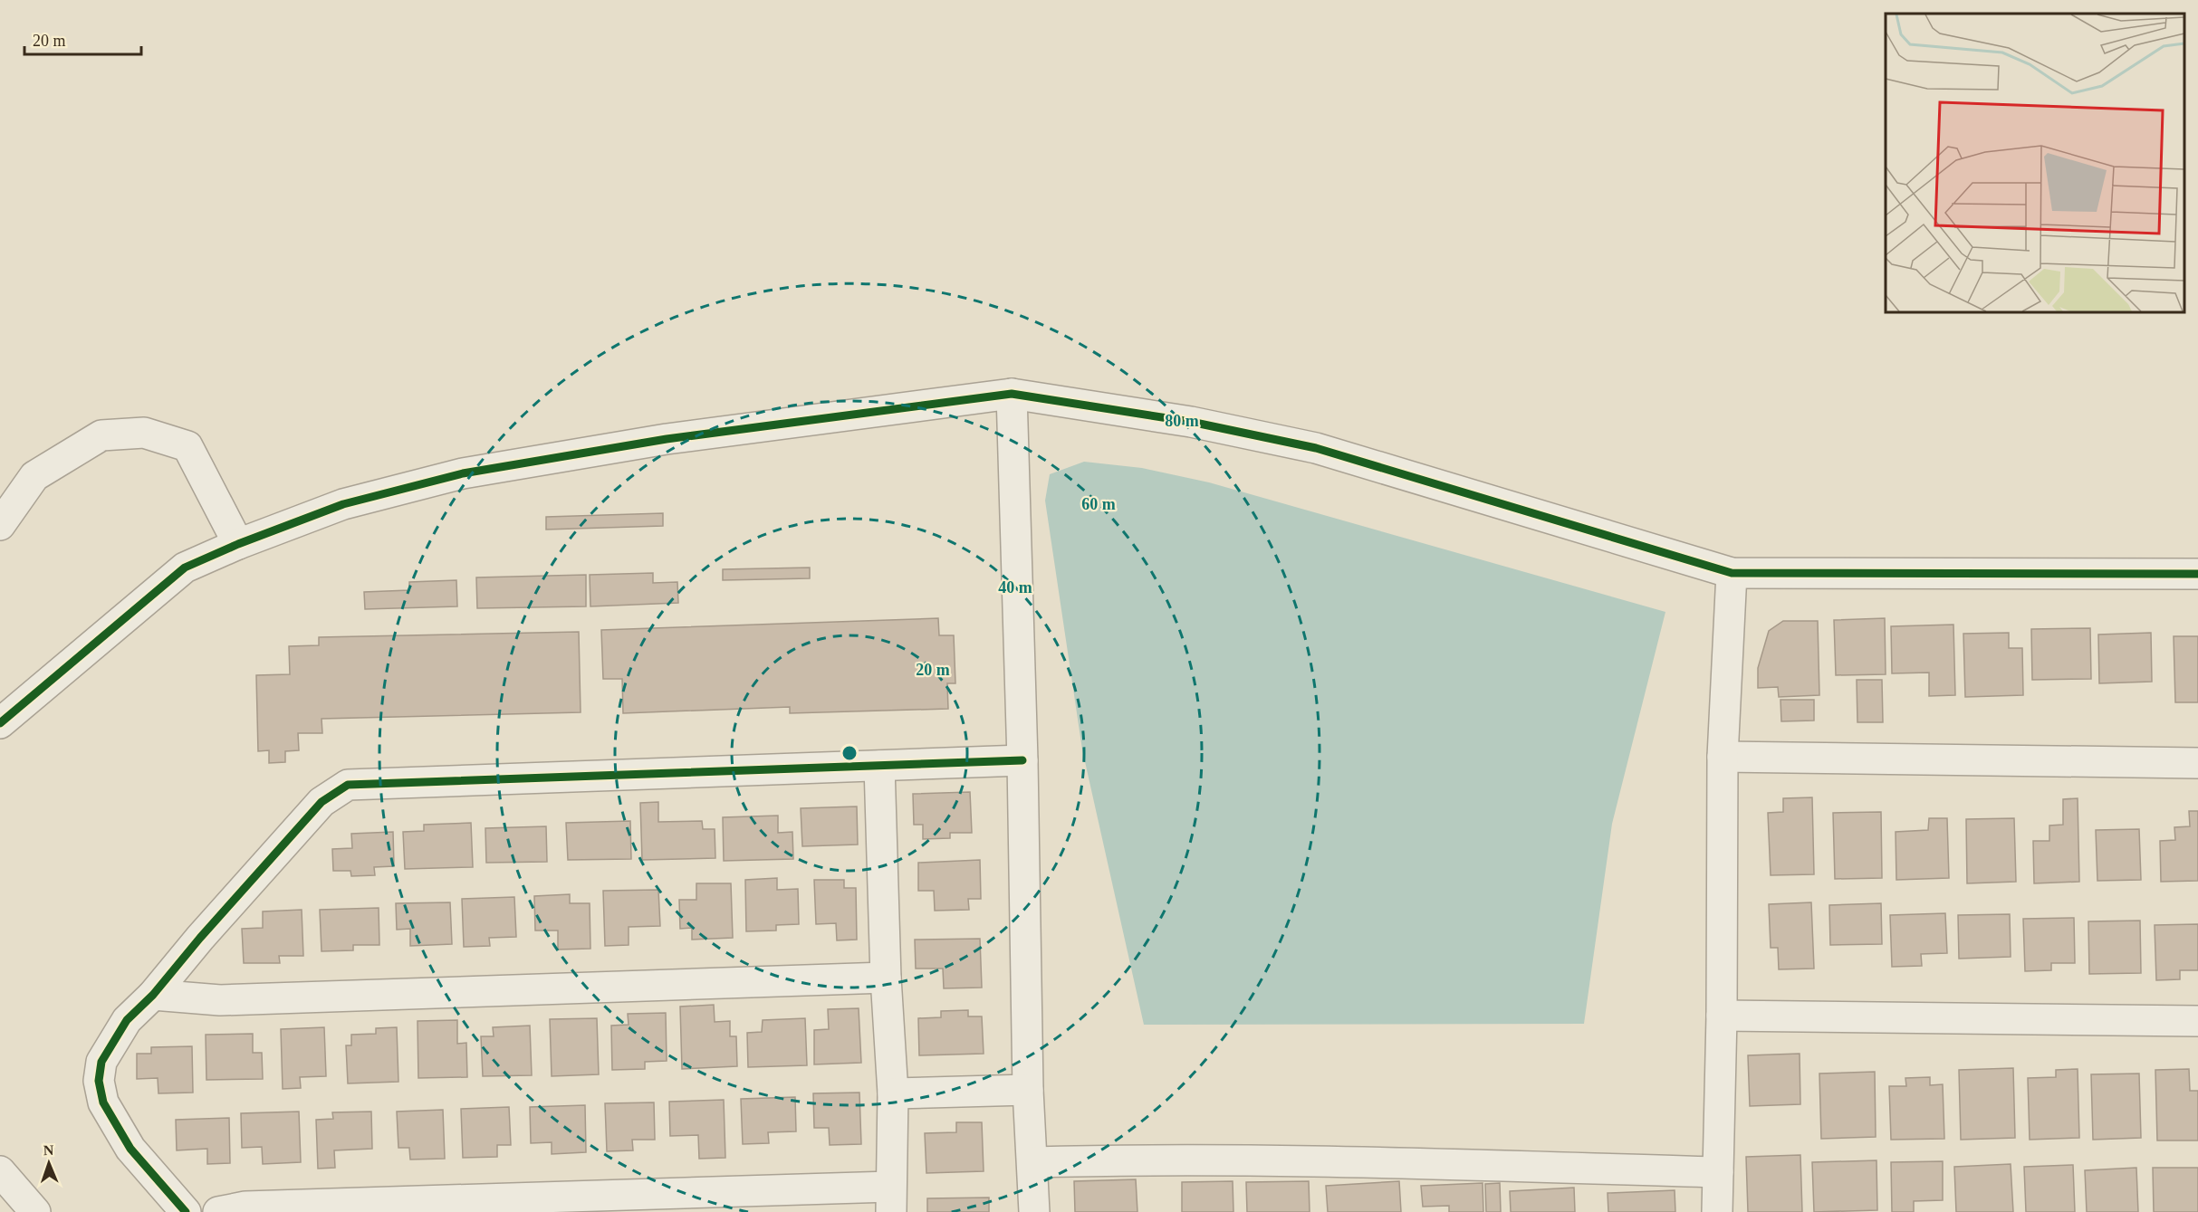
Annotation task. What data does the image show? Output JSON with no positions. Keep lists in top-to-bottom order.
{
  "scale_bar": "20 m",
  "north": "top",
  "rings": [
    "80 m",
    "60 m",
    "40 m",
    "20 m"
  ]
}
